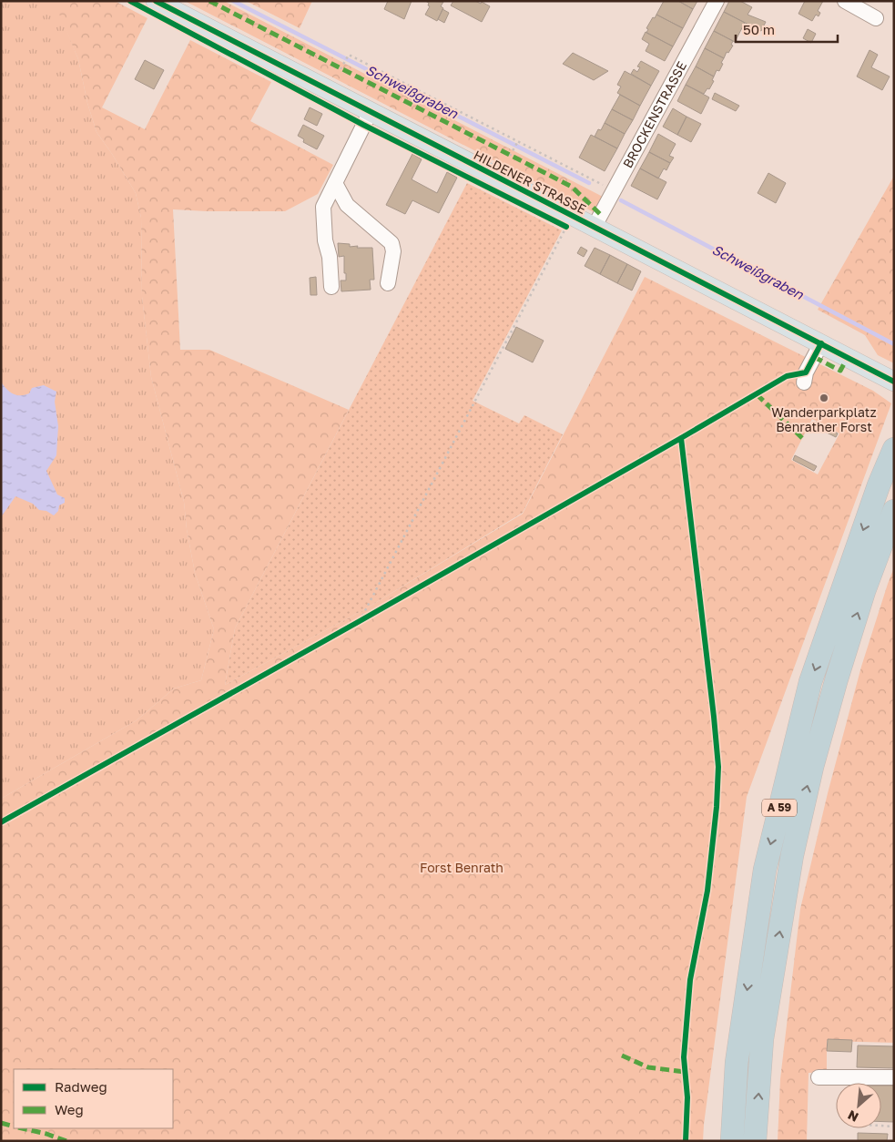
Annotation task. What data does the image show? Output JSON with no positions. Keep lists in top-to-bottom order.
{
  "streets": {
    "highway": ["A 59"],
    "main road": ["HILDENER STRASSE"],
    "street": ["BROCKENSTRASSE"]
  },
  "crossings": [
    ["BROCKENSTRASSE", "HILDENER STRASSE"]
  ],
  "water": ["Schweißgraben"],
  "parks": ["Forst Benrath"],
  "places": ["Wanderparkplatz Benrather Forst"],
  "legend": ["Radweg", "Weg"],
  "scale_bar": "50 m",
  "north": "bottom left"
}
